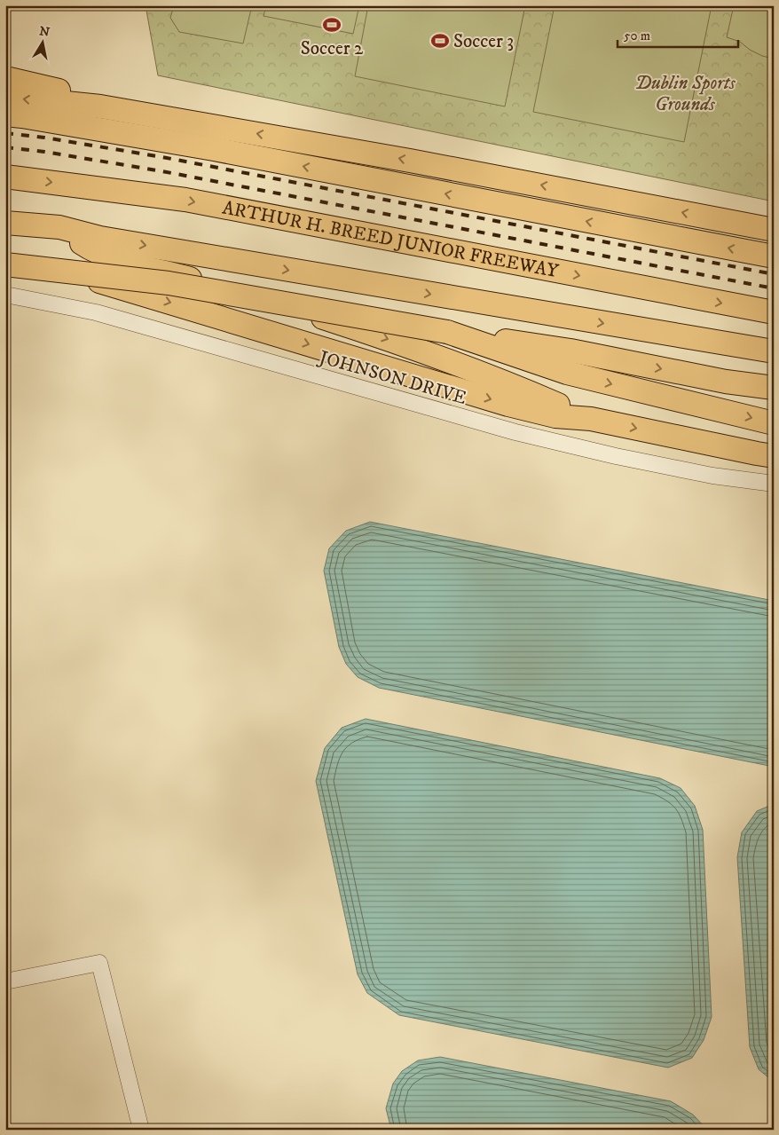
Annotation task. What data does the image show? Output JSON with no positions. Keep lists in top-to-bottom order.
{
  "streets": {
    "highway": ["ARTHUR H. BREED JUNIOR FREEWAY"],
    "street": ["JOHNSON DRIVE"]
  },
  "parks": ["Dublin Sports Grounds"],
  "places": {
    "sports": ["Soccer 2", "Soccer 3"]
  },
  "scale_bar": "50 m",
  "north": "top"
}
